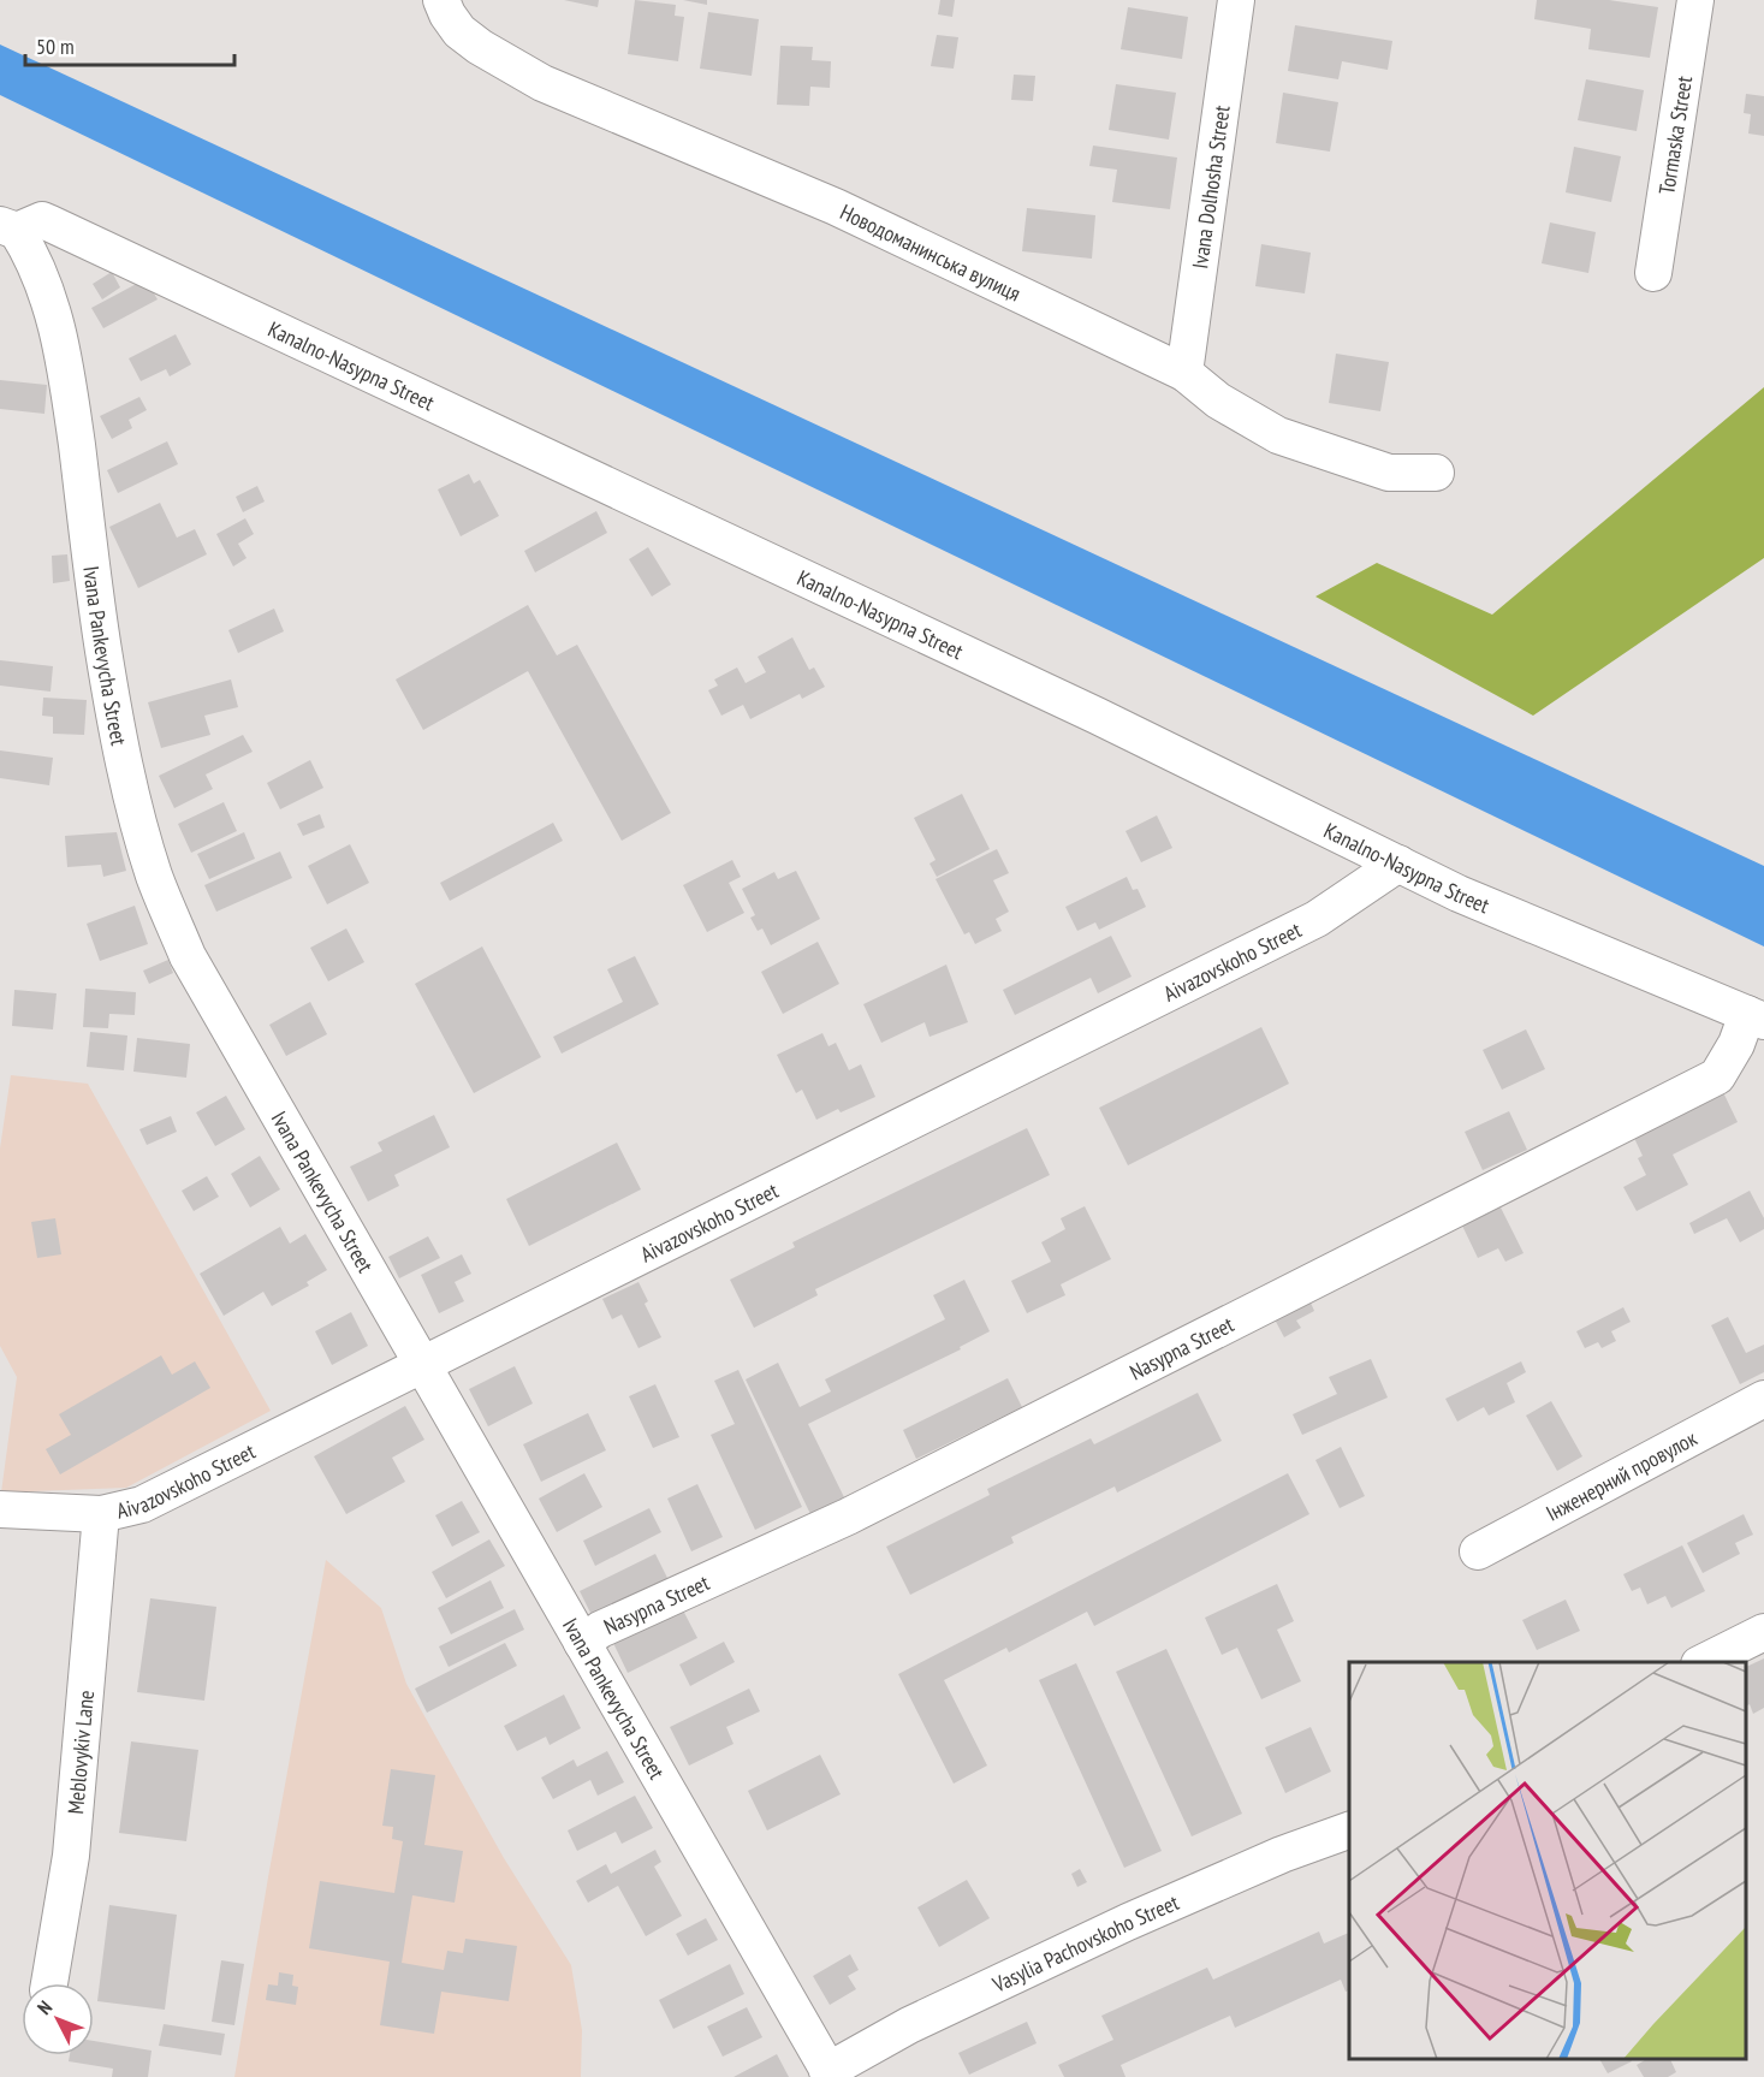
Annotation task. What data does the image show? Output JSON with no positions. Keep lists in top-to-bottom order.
{
  "streets": {
    "street": [
      "Tormaska Street",
      "Ivana Dolhosha Street",
      "Новодоманинська вулиця",
      "Kanalno-Nasypna Street",
      "Ivana Pankevycha Street",
      "Aivazovskoho Street",
      "Nasypna Street",
      "Інженерний провулок",
      "Meblovykiv Lane",
      "Vasylia Pachovskoho Street"
    ]
  },
  "crossings": [
    ["Ivana Dolhosha Street", "Новодоманинська вулиця"],
    ["Kanalno-Nasypna Street", "Ivana Pankevycha Street"],
    ["Kanalno-Nasypna Street", "Aivazovskoho Street"],
    ["Kanalno-Nasypna Street", "Nasypna Street"],
    ["Ivana Pankevycha Street", "Aivazovskoho Street"],
    ["Ivana Pankevycha Street", "Nasypna Street"],
    ["Ivana Pankevycha Street", "Vasylia Pachovskoho Street"],
    ["Aivazovskoho Street", "Meblovykiv Lane"]
  ],
  "scale_bar": "50 m",
  "north": "top left"
}
